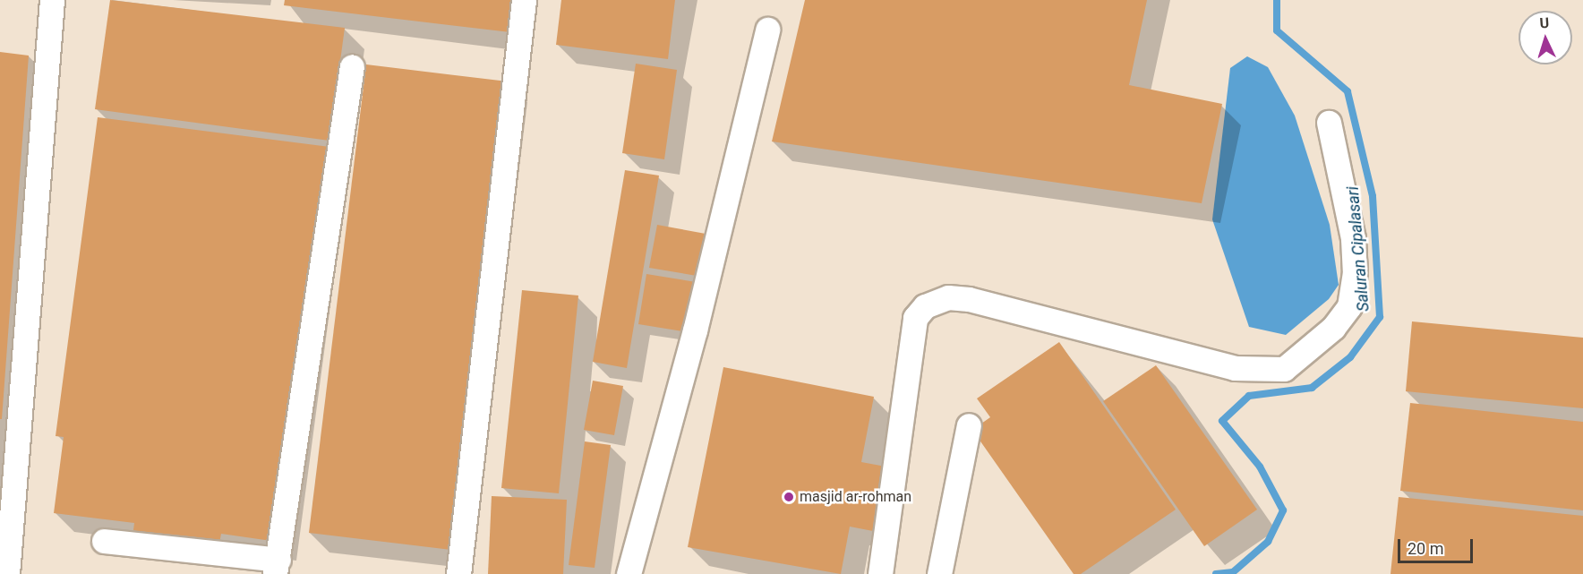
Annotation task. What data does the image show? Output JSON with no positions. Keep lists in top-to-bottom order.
{
  "water": ["Saluran Cipalasari"],
  "places": ["masjid ar-rohman"],
  "scale_bar": "20 m",
  "north": "top"
}
